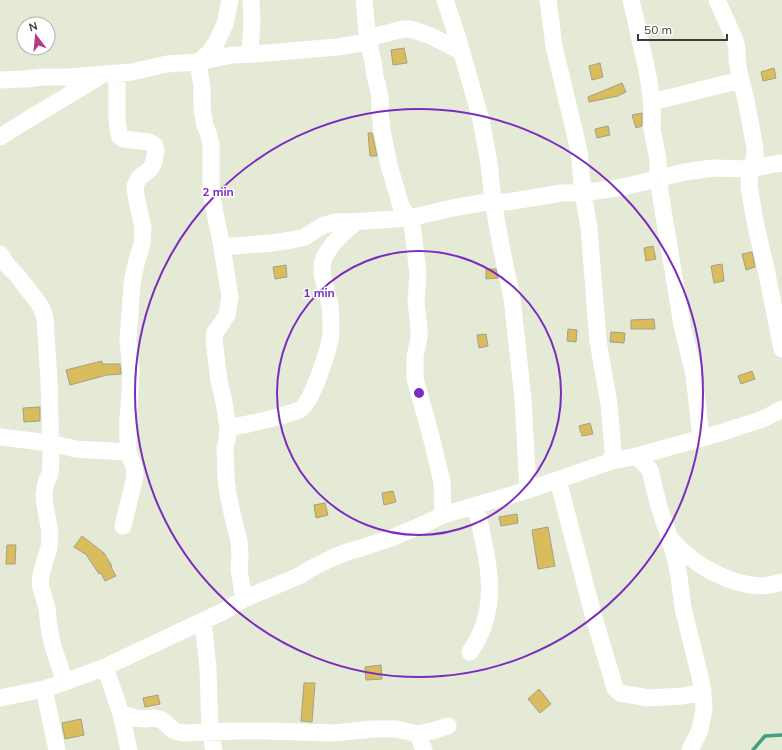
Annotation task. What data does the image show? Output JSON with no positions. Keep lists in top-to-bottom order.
{
  "scale_bar": "50 m",
  "north": "top",
  "rings": ["2 min", "1 min"]
}
